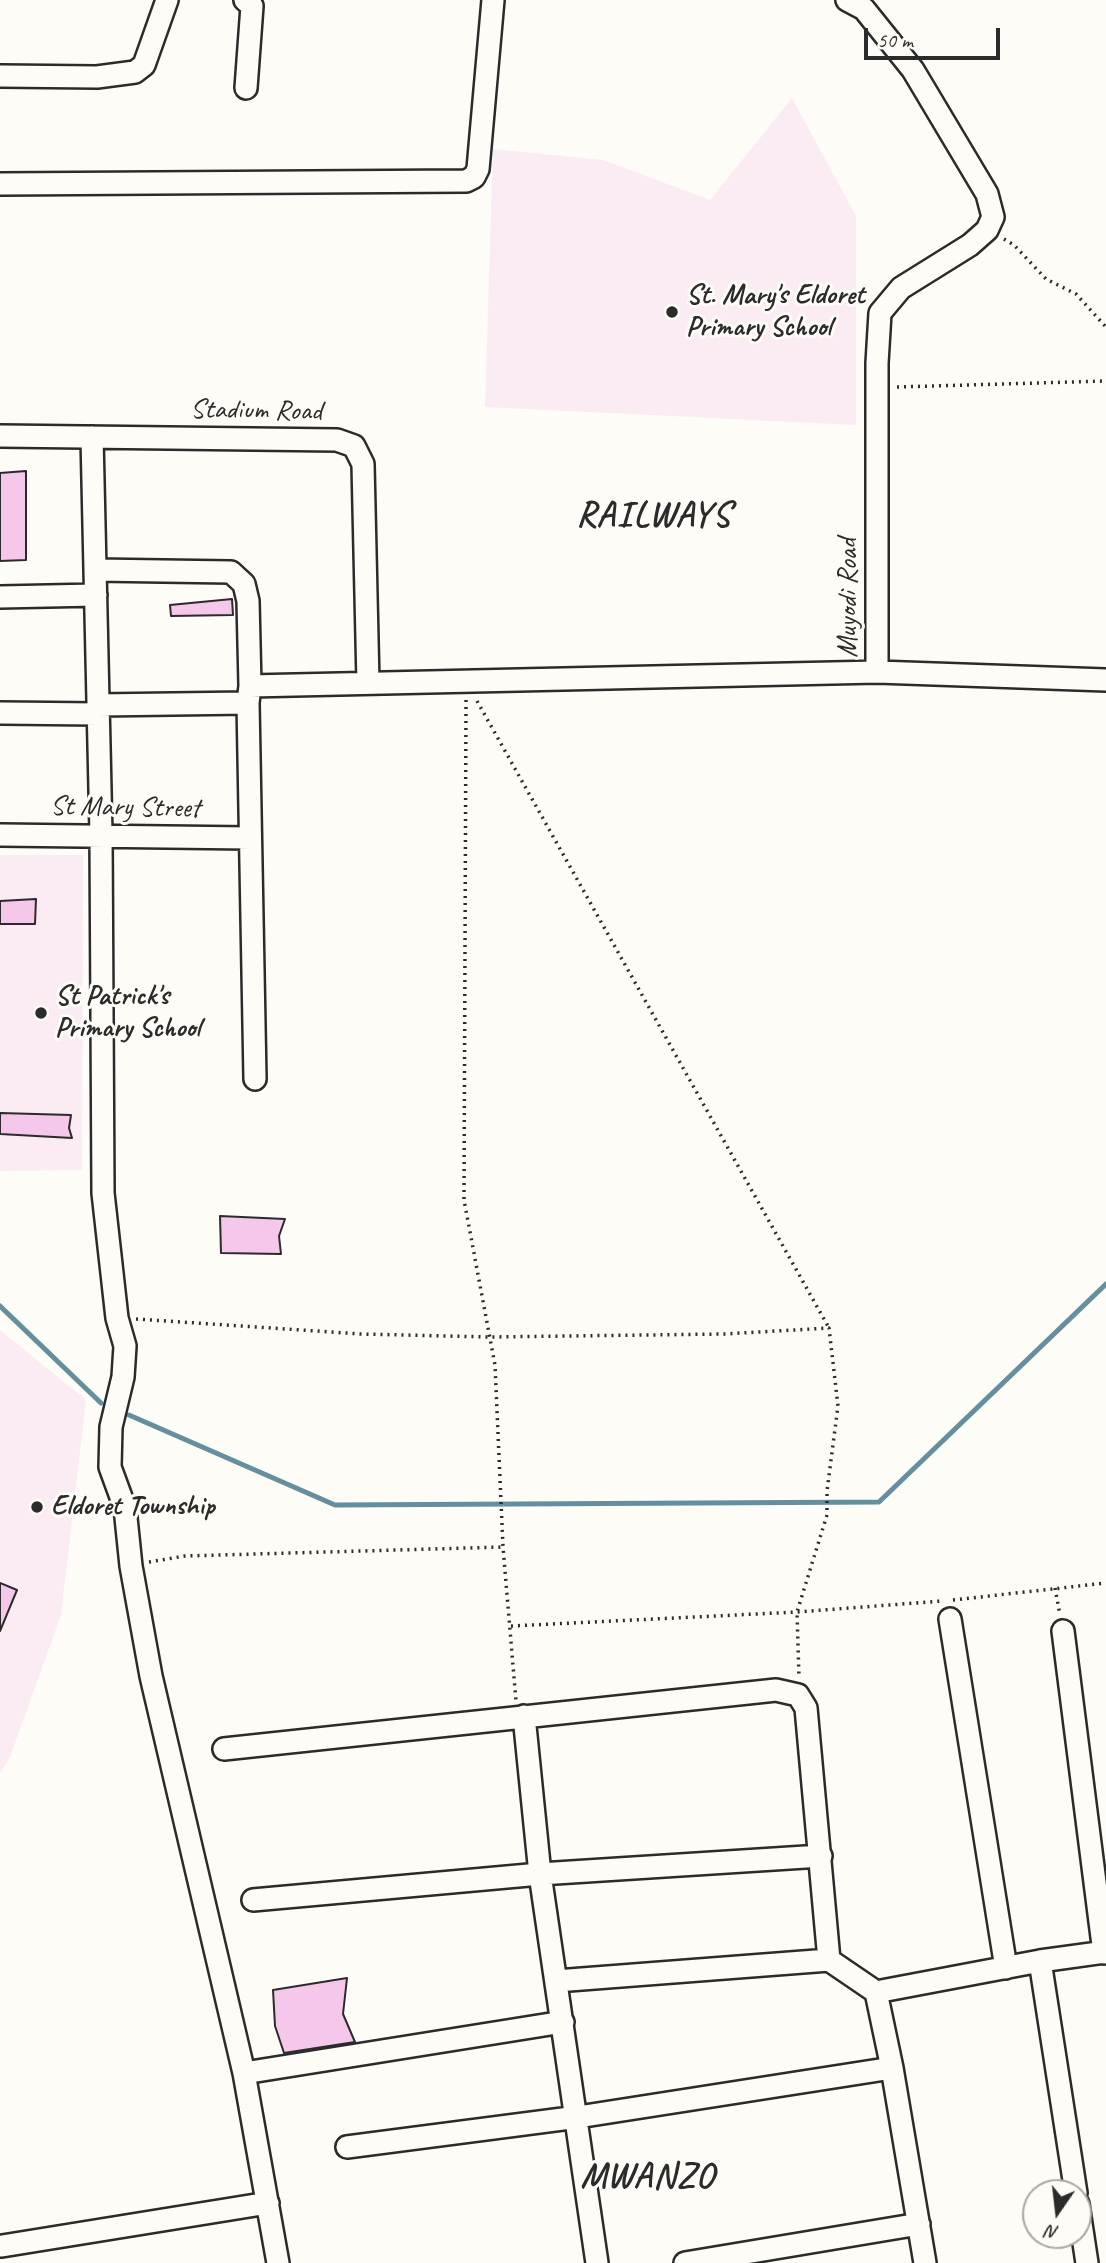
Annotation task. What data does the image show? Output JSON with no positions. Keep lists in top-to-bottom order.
{
  "streets": {
    "street": ["Stadium Road", "Muyodi Road", "St Mary Street"]
  },
  "crossings": [
    ["Stadium Road", "Muyodi Road"]
  ],
  "districts": ["RAILWAYS", "MWANZO"],
  "places": ["St. Mary's Eldoret Primary School", "St Patrick's Primary School", "Eldoret Township"],
  "scale_bar": "50 m",
  "north": "bottom"
}
